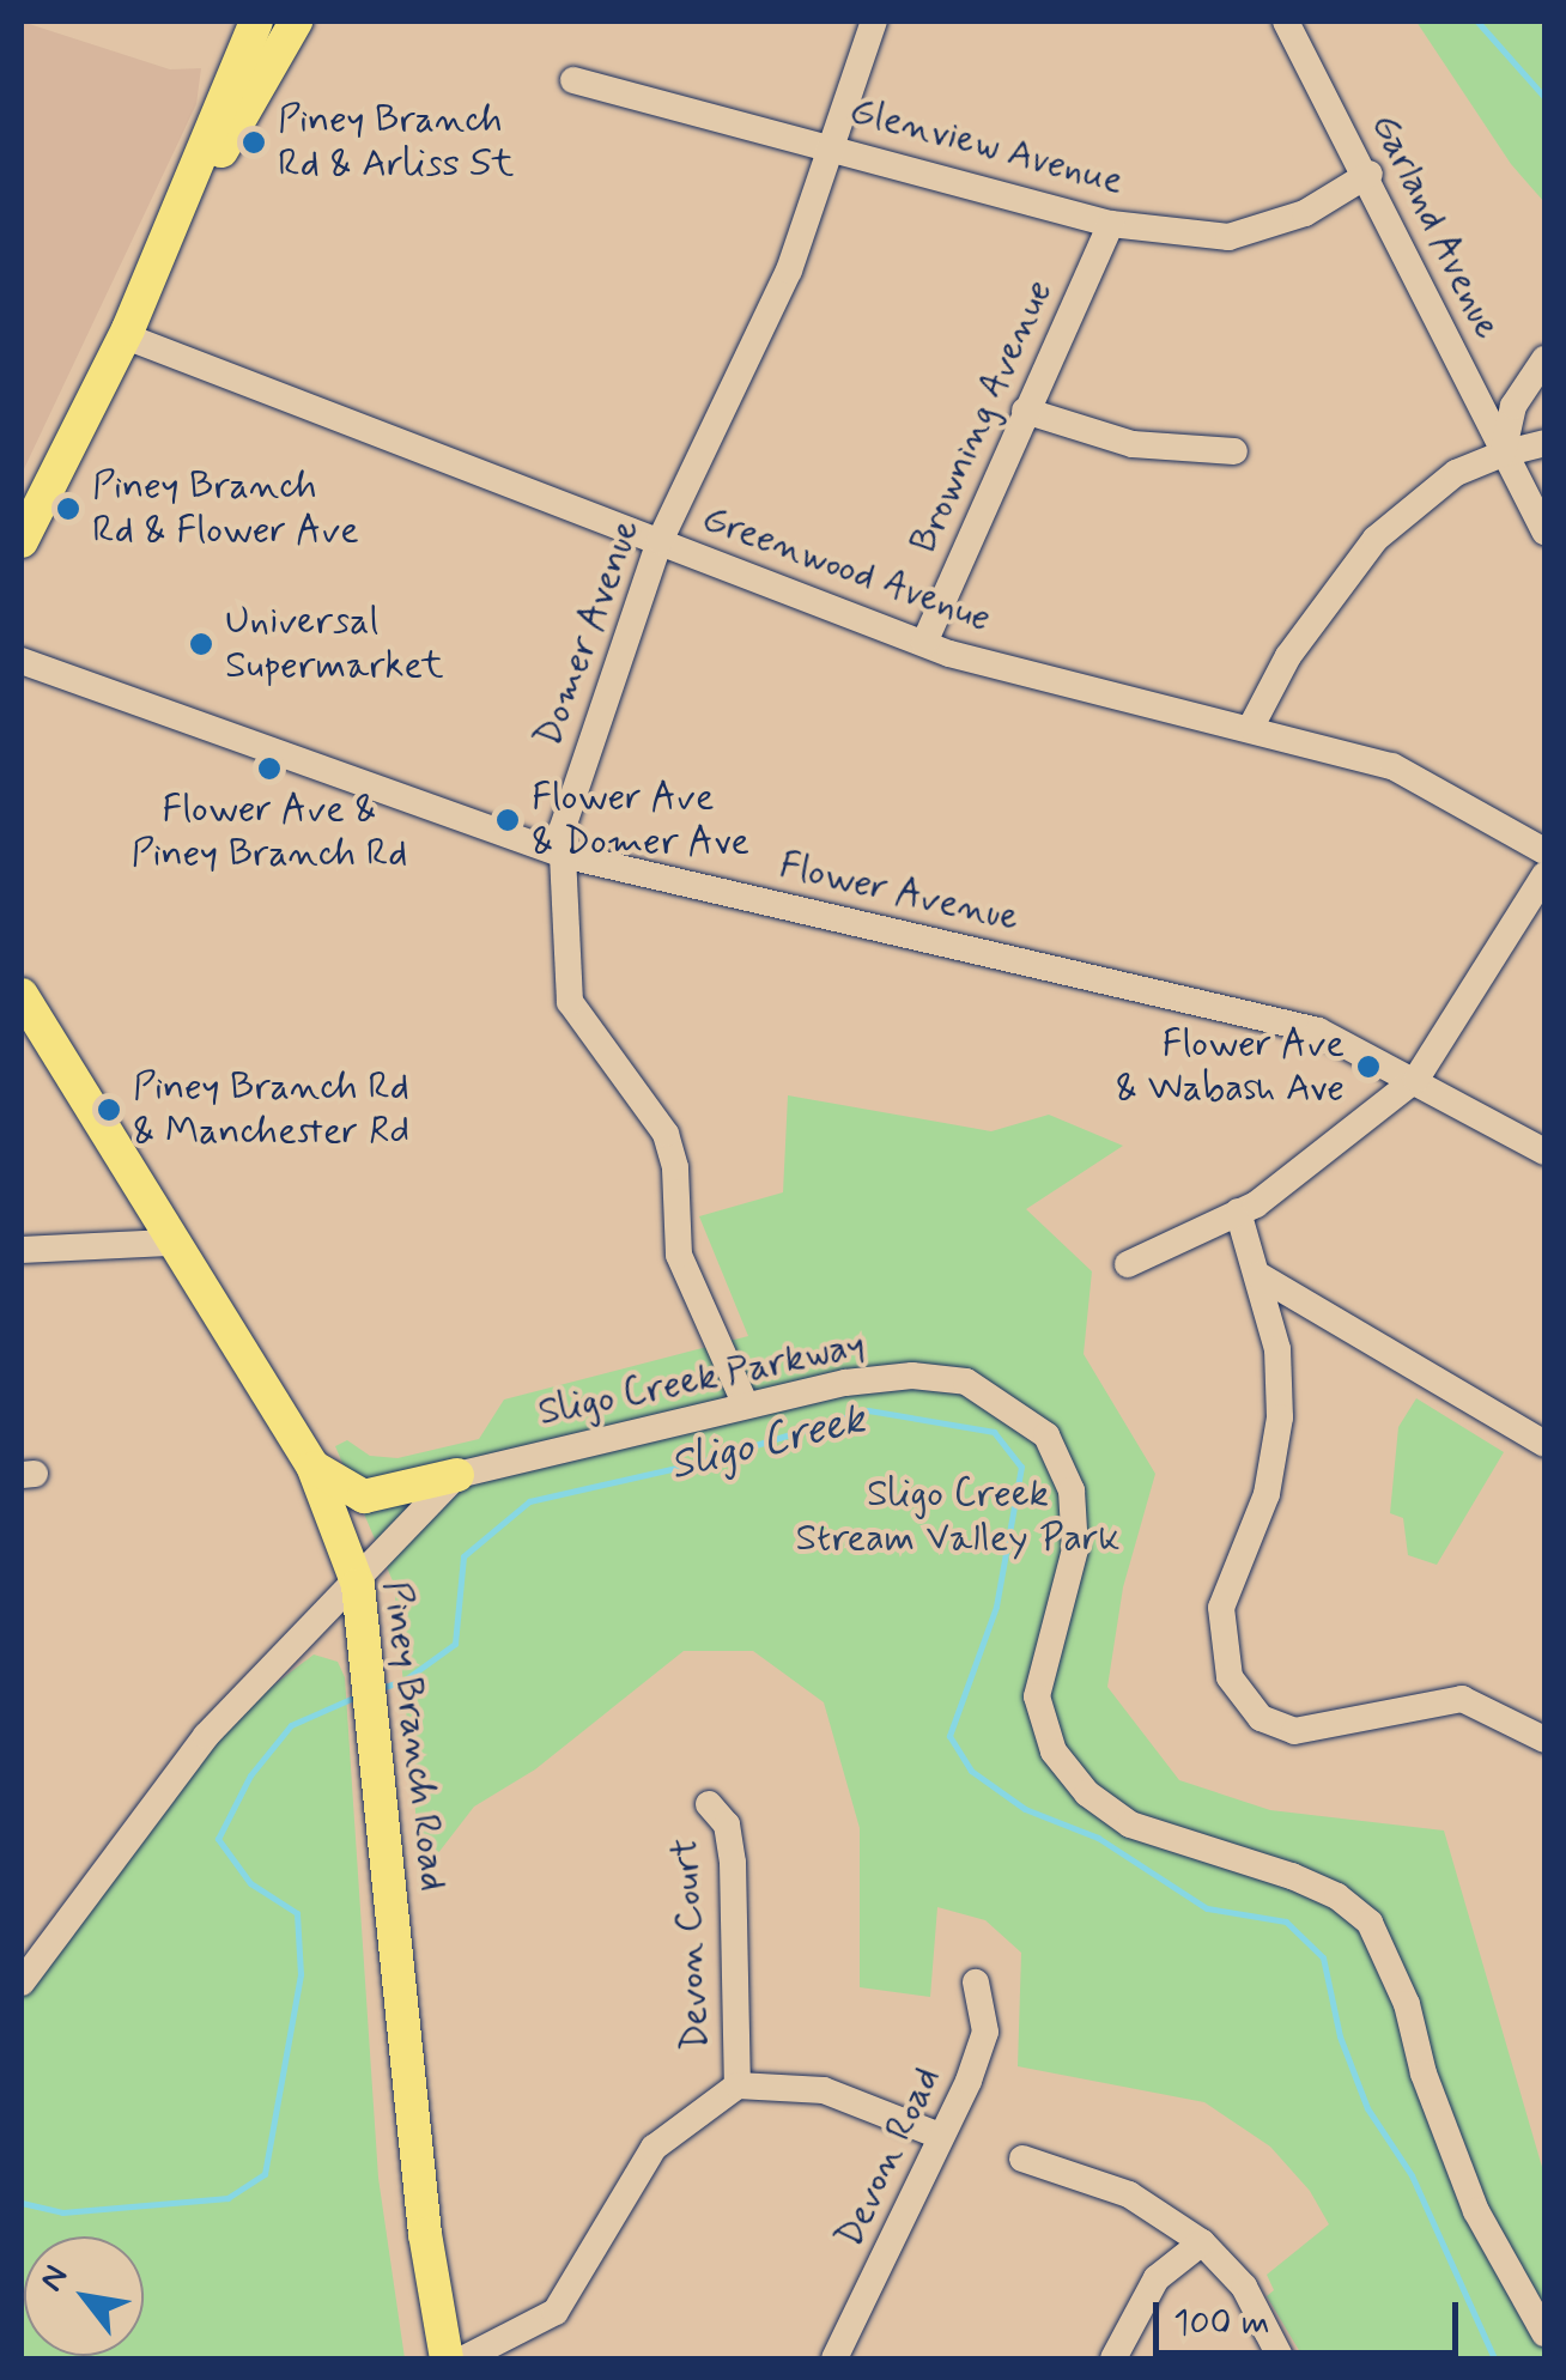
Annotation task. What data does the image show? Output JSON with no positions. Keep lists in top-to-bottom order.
{
  "streets": {
    "main road": ["Piney Branch Road"],
    "street": [
      "Glenview Avenue",
      "Garland Avenue",
      "Browning Avenue",
      "Greenwood Avenue",
      "Domer Avenue",
      "Flower Avenue",
      "Sligo Creek Parkway",
      "Devon Court",
      "Devon Road"
    ]
  },
  "crossings": [
    ["Glenview Avenue", "Garland Avenue"],
    ["Glenview Avenue", "Browning Avenue"],
    ["Glenview Avenue", "Domer Avenue"],
    ["Browning Avenue", "Greenwood Avenue"],
    ["Greenwood Avenue", "Domer Avenue"],
    ["Domer Avenue", "Flower Avenue"],
    ["Domer Avenue", "Sligo Creek Parkway"]
  ],
  "water": ["Sligo Creek"],
  "parks": ["Sligo Creek Stream Valley Park"],
  "places": [
    "Piney Branch Rd & Arliss St",
    "Piney Branch Rd & Flower Ave",
    "Universal Supermarket",
    "Flower Ave & Piney Branch Rd",
    "Flower Ave & Domer Ave",
    "Flower Ave & Wabash Ave",
    "Piney Branch Rd & Manchester Rd"
  ],
  "scale_bar": "100 m",
  "north": "top left"
}
